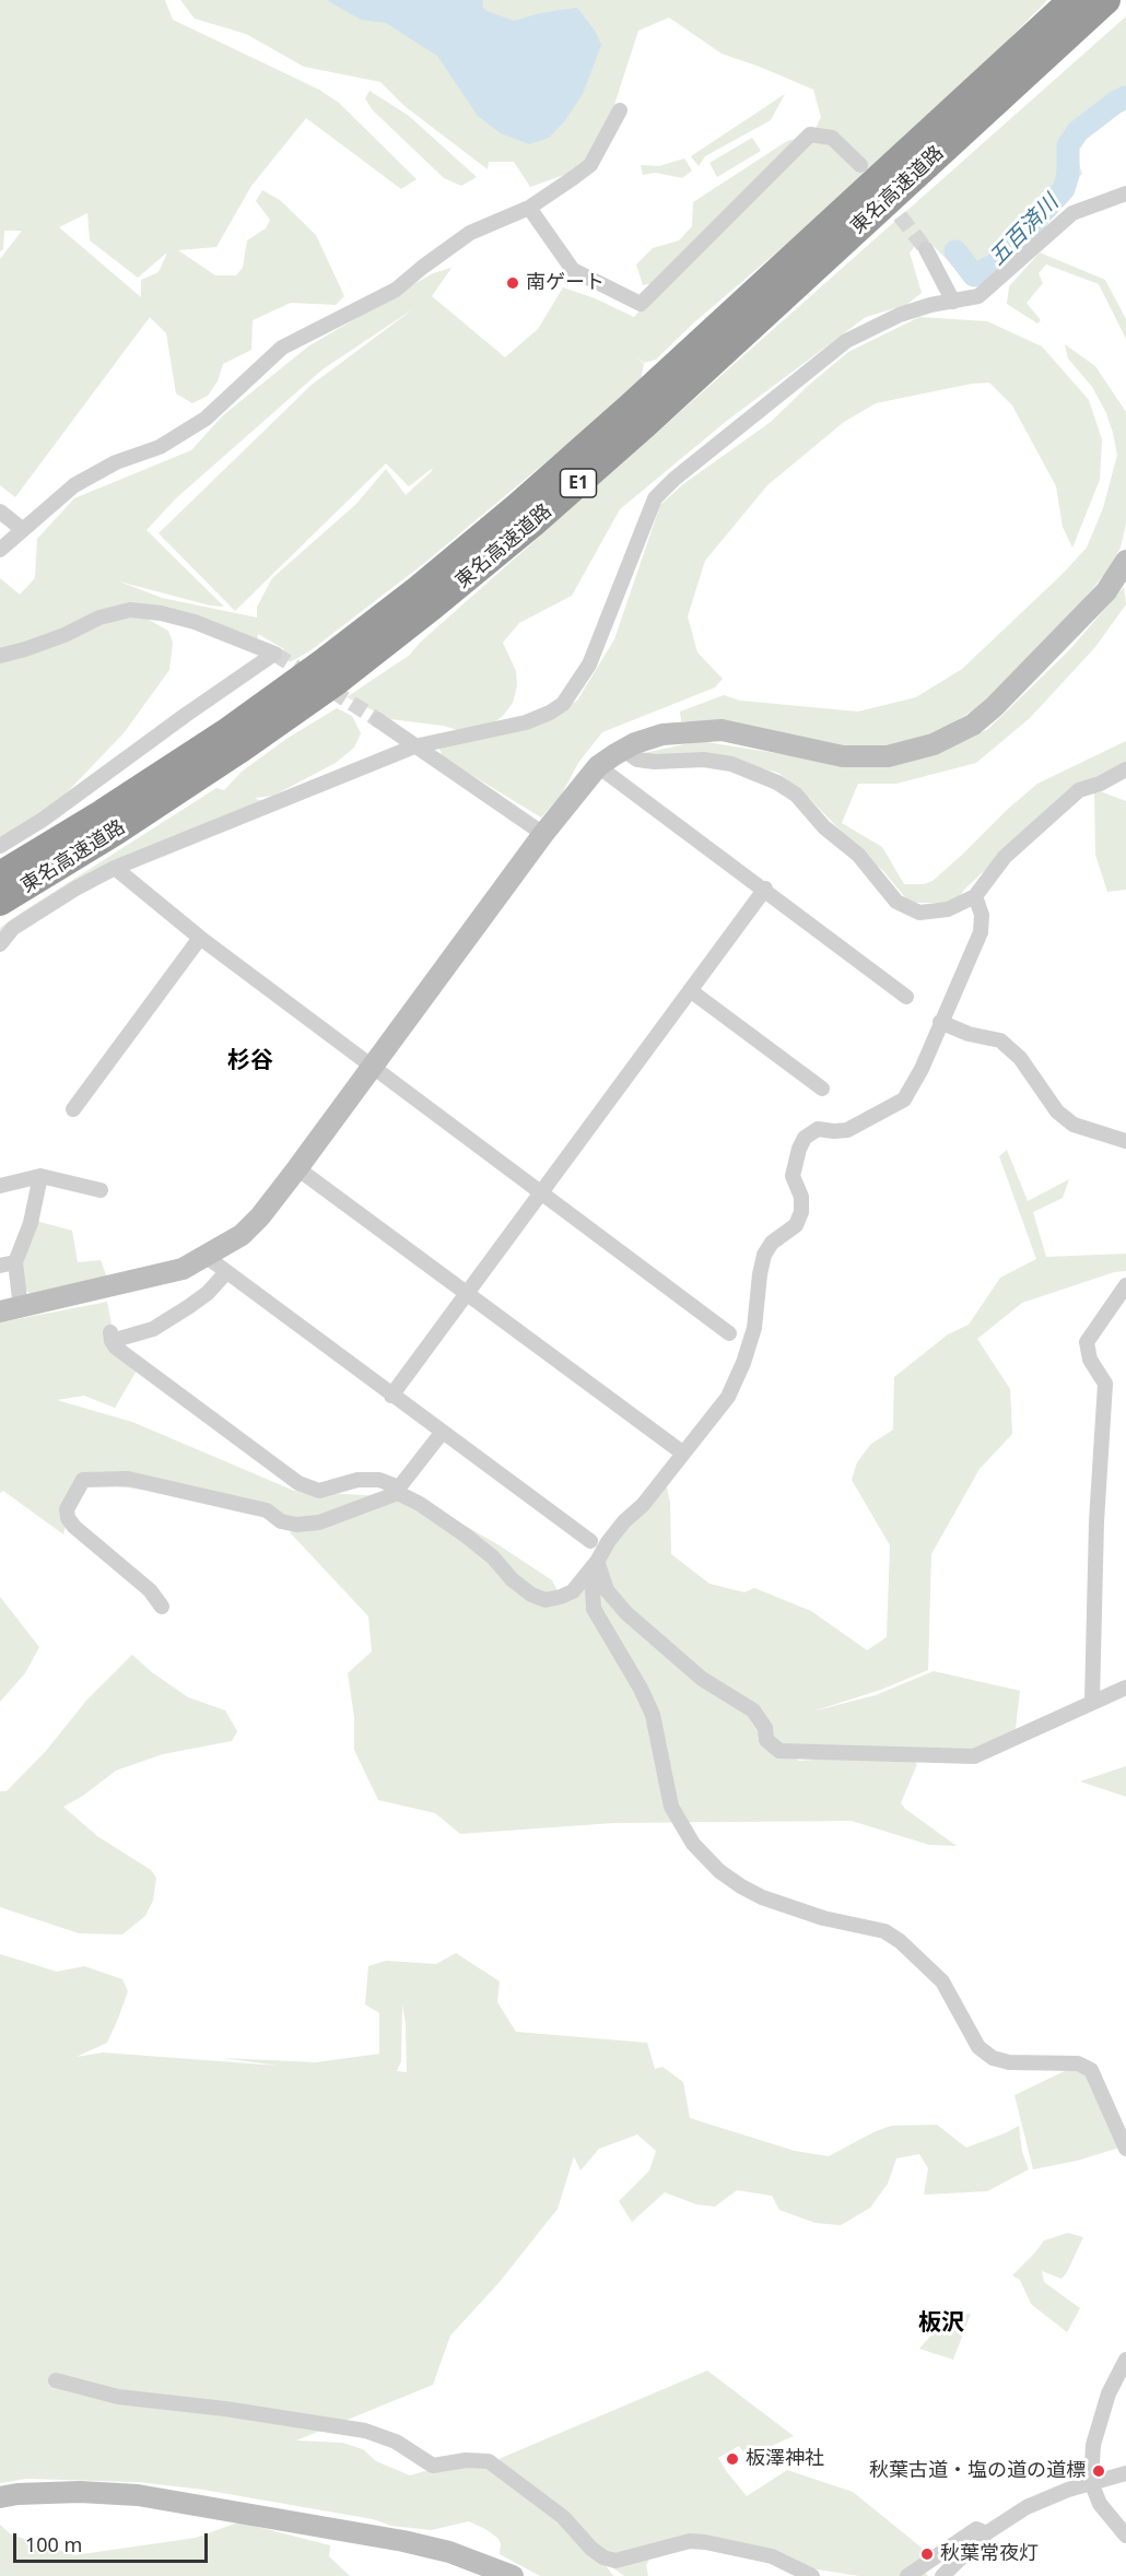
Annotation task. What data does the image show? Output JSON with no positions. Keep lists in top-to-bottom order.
{
  "streets": {
    "highway": ["東名高速道路", "E1"]
  },
  "districts": ["杉谷", "板沢"],
  "water": ["五百済川"],
  "places": [
    "南ゲート",
    "板澤神社",
    "秋葉古道・塩の道の道標",
    "秋葉常夜灯"
  ],
  "scale_bar": "100 m"
}
